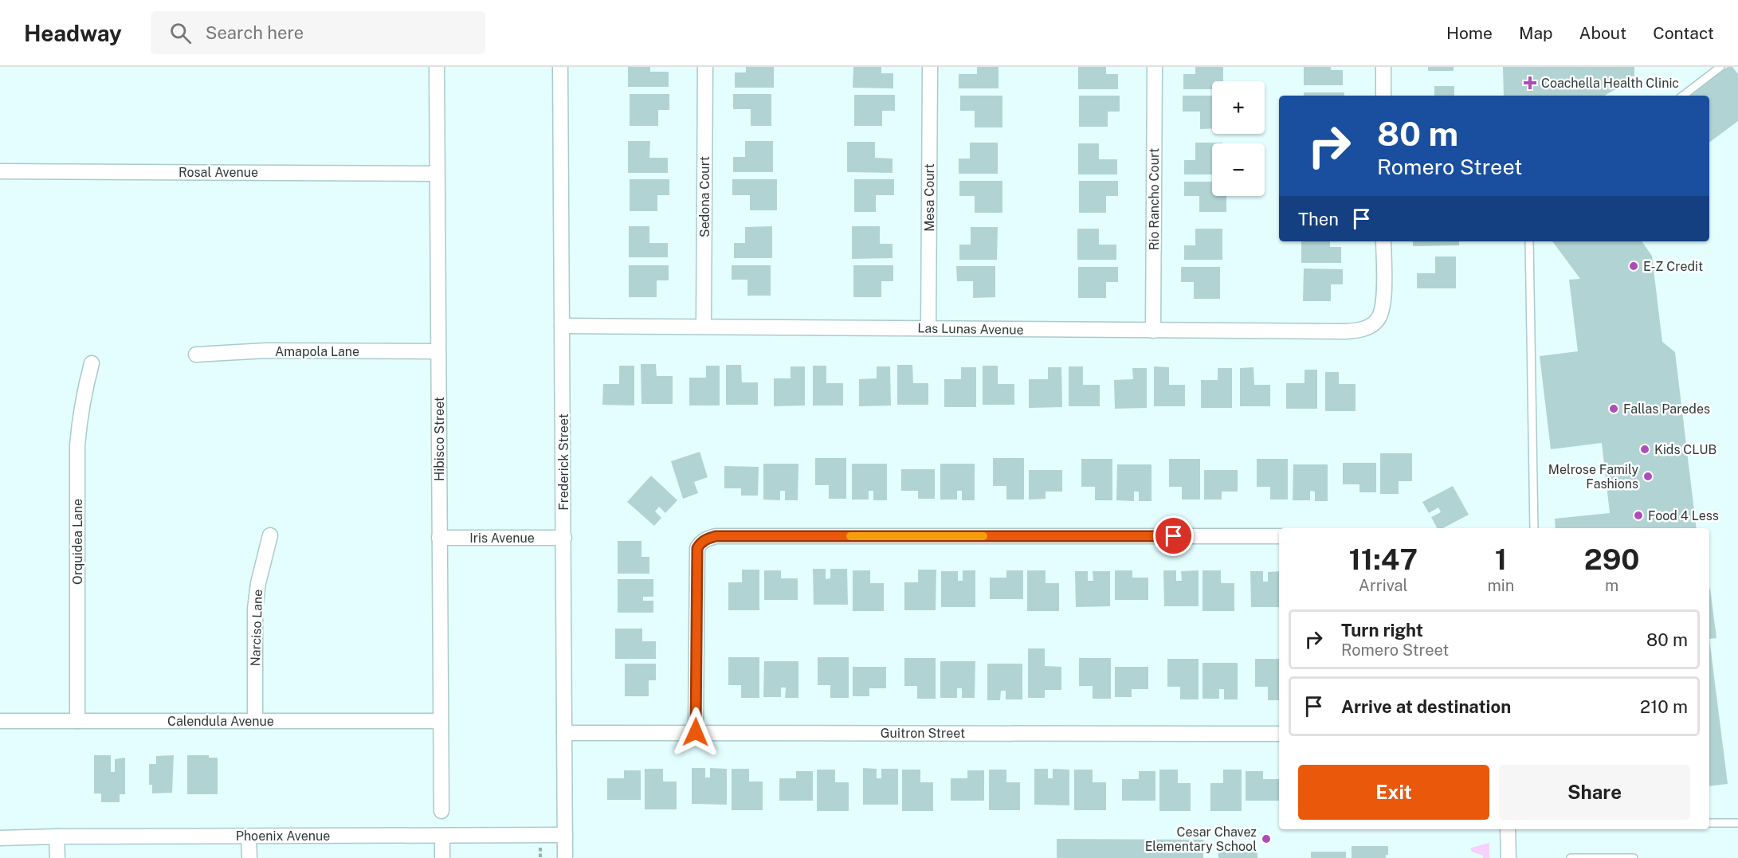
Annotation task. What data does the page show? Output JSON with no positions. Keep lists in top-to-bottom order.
{
  "streets": {
    "street": [
      "Rosal Avenue",
      "Sedona Court",
      "Mesa Court",
      "Rio Rancho Court",
      "Las Lunas Avenue",
      "Amapola Lane",
      "Hibisco Street",
      "Frederick Street",
      "Iris Avenue",
      "Orquidea Lane",
      "Narciso Lane",
      "Calendula Avenue",
      "Guitron Street",
      "Phoenix Avenue"
    ]
  },
  "crossings": [
    ["Rosal Avenue", "Hibisco Street"],
    ["Sedona Court", "Las Lunas Avenue"],
    ["Mesa Court", "Las Lunas Avenue"],
    ["Rio Rancho Court", "Las Lunas Avenue"],
    ["Las Lunas Avenue", "Frederick Street"],
    ["Amapola Lane", "Hibisco Street"],
    ["Hibisco Street", "Iris Avenue"],
    ["Hibisco Street", "Calendula Avenue"],
    ["Frederick Street", "Iris Avenue"],
    ["Frederick Street", "Guitron Street"],
    ["Frederick Street", "Phoenix Avenue"],
    ["Orquidea Lane", "Calendula Avenue"],
    ["Narciso Lane", "Calendula Avenue"]
  ],
  "places": {
    "health": ["Coachella Health Clinic"],
    "other": [
      "E-Z Credit",
      "Fallas Paredes",
      "Kids CLUB",
      "Melrose Family Fashions",
      "Food 4 Less",
      "Cesar Chavez Elementary School"
    ]
  },
  "page": {
    "header": "Headway",
    "search": "Search here",
    "nav": [
      "Home",
      "Map",
      "About",
      "Contact"
    ],
    "map_buttons": ["+", "−"],
    "turn": ["80 m", "Romero Street"],
    "then": "Then",
    "eta": [
      "11:47",
      "Arrival",
      "1",
      "min",
      "290",
      "m"
    ],
    "list": [
      {
        "name": "Turn right",
        "note": "Romero Street",
        "value": "80 m"
      },
      {
        "name": "Arrive at destination",
        "value": "210 m"
      }
    ],
    "buttons": ["Exit", "Share"]
  }
}
